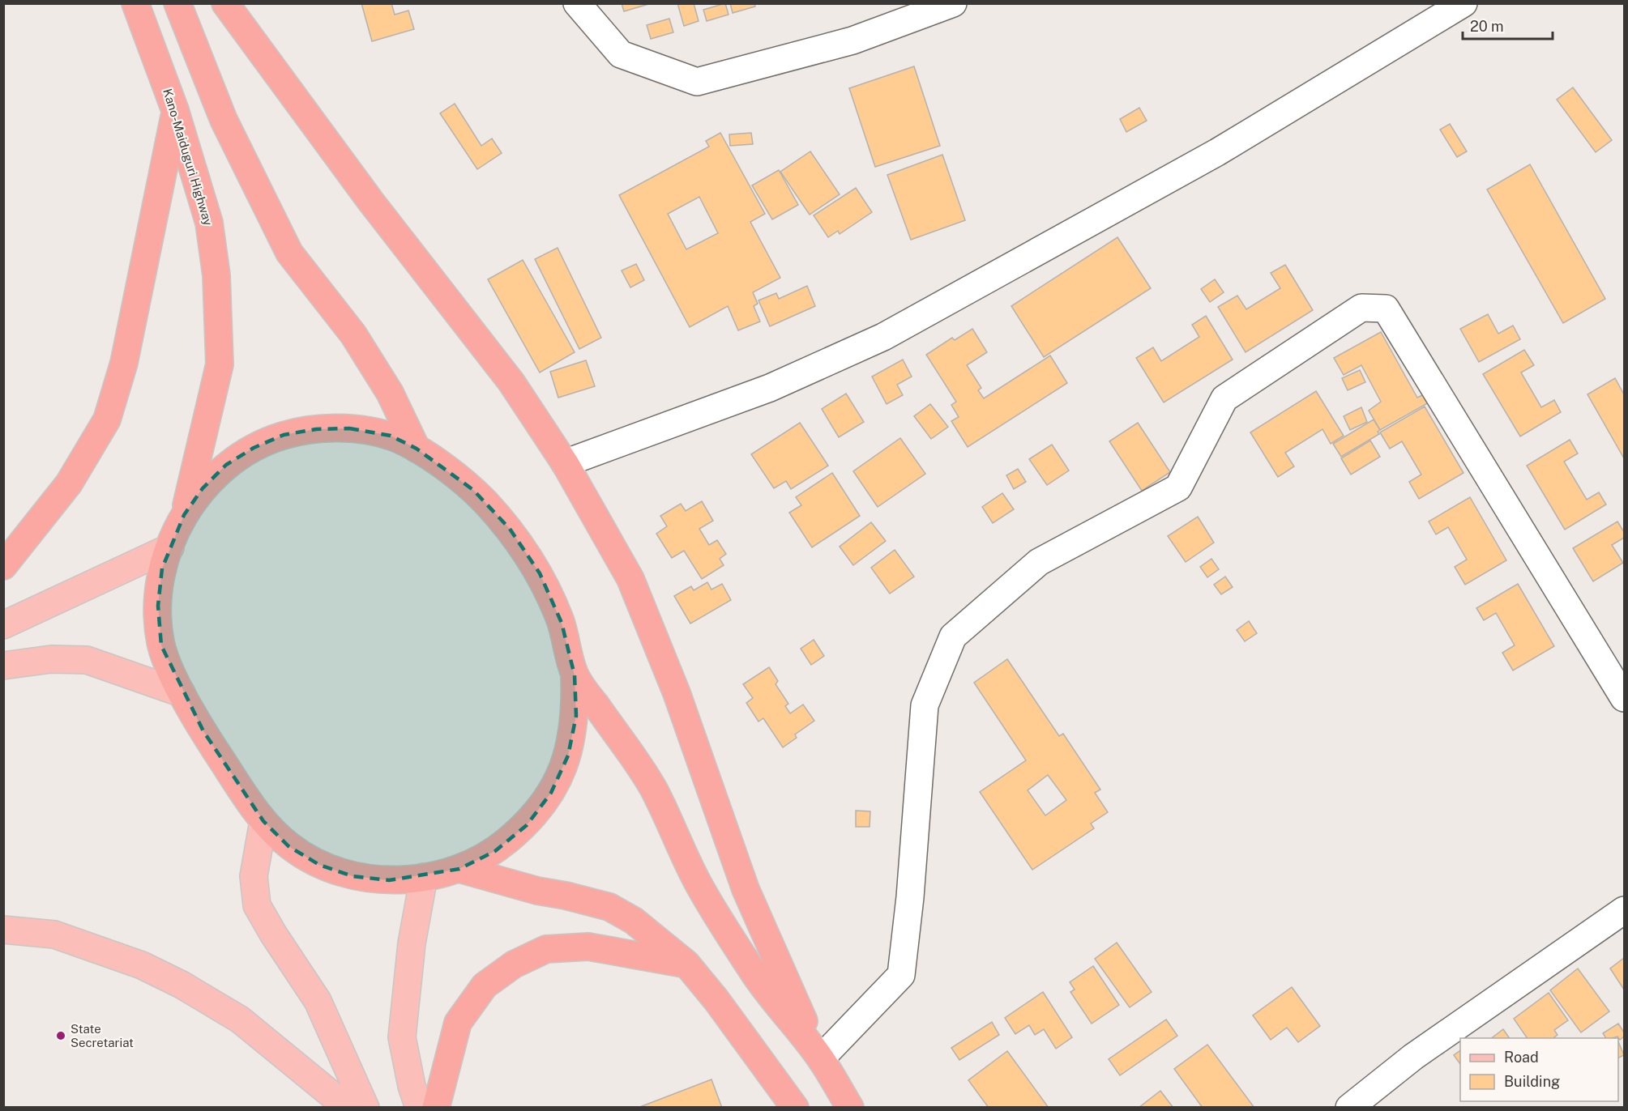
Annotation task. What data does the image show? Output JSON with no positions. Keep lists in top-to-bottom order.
{
  "streets": {
    "highway": ["Kano-Maiduguri Highway"]
  },
  "places": ["State Secretariat"],
  "legend": ["Road", "Building"],
  "scale_bar": "20 m"
}
